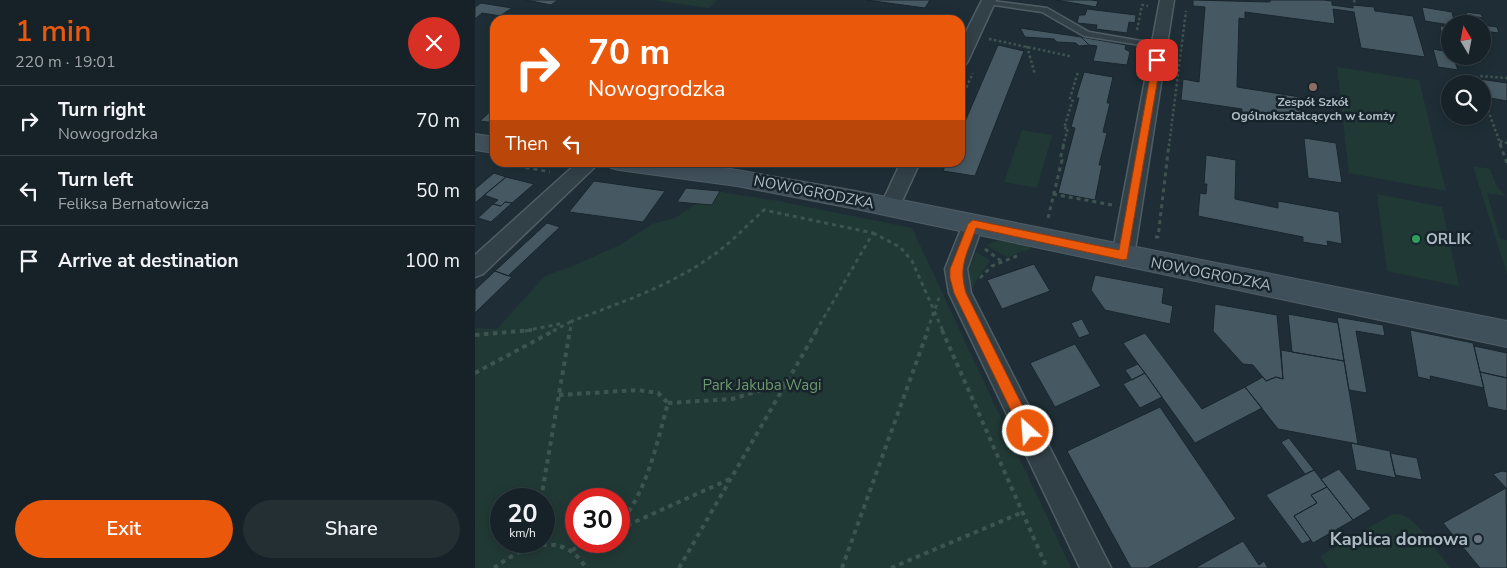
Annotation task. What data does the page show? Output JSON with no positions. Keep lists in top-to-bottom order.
{
  "streets": {
    "street": ["NOWOGRODZKA"]
  },
  "parks": ["Park Jakuba Wagi"],
  "places": ["Zespół Szkół Ogólnokształcących w Łomży", "ORLIK", "Kaplica domowa"],
  "north": "top",
  "page": {
    "heading": ["1 min", "220 m · 19:01"],
    "turn": ["70 m", "Nowogrodzka"],
    "list": [
      {
        "name": "Turn right",
        "note": "Nowogrodzka",
        "value": "70 m"
      },
      {
        "name": "Turn left",
        "note": "Feliksa Bernatowicza",
        "value": "50 m"
      },
      {
        "name": "Arrive at destination",
        "value": "100 m"
      }
    ],
    "then": "Then",
    "speed": "20 km/h",
    "limit": "30",
    "buttons": ["Exit", "Share"]
  }
}
